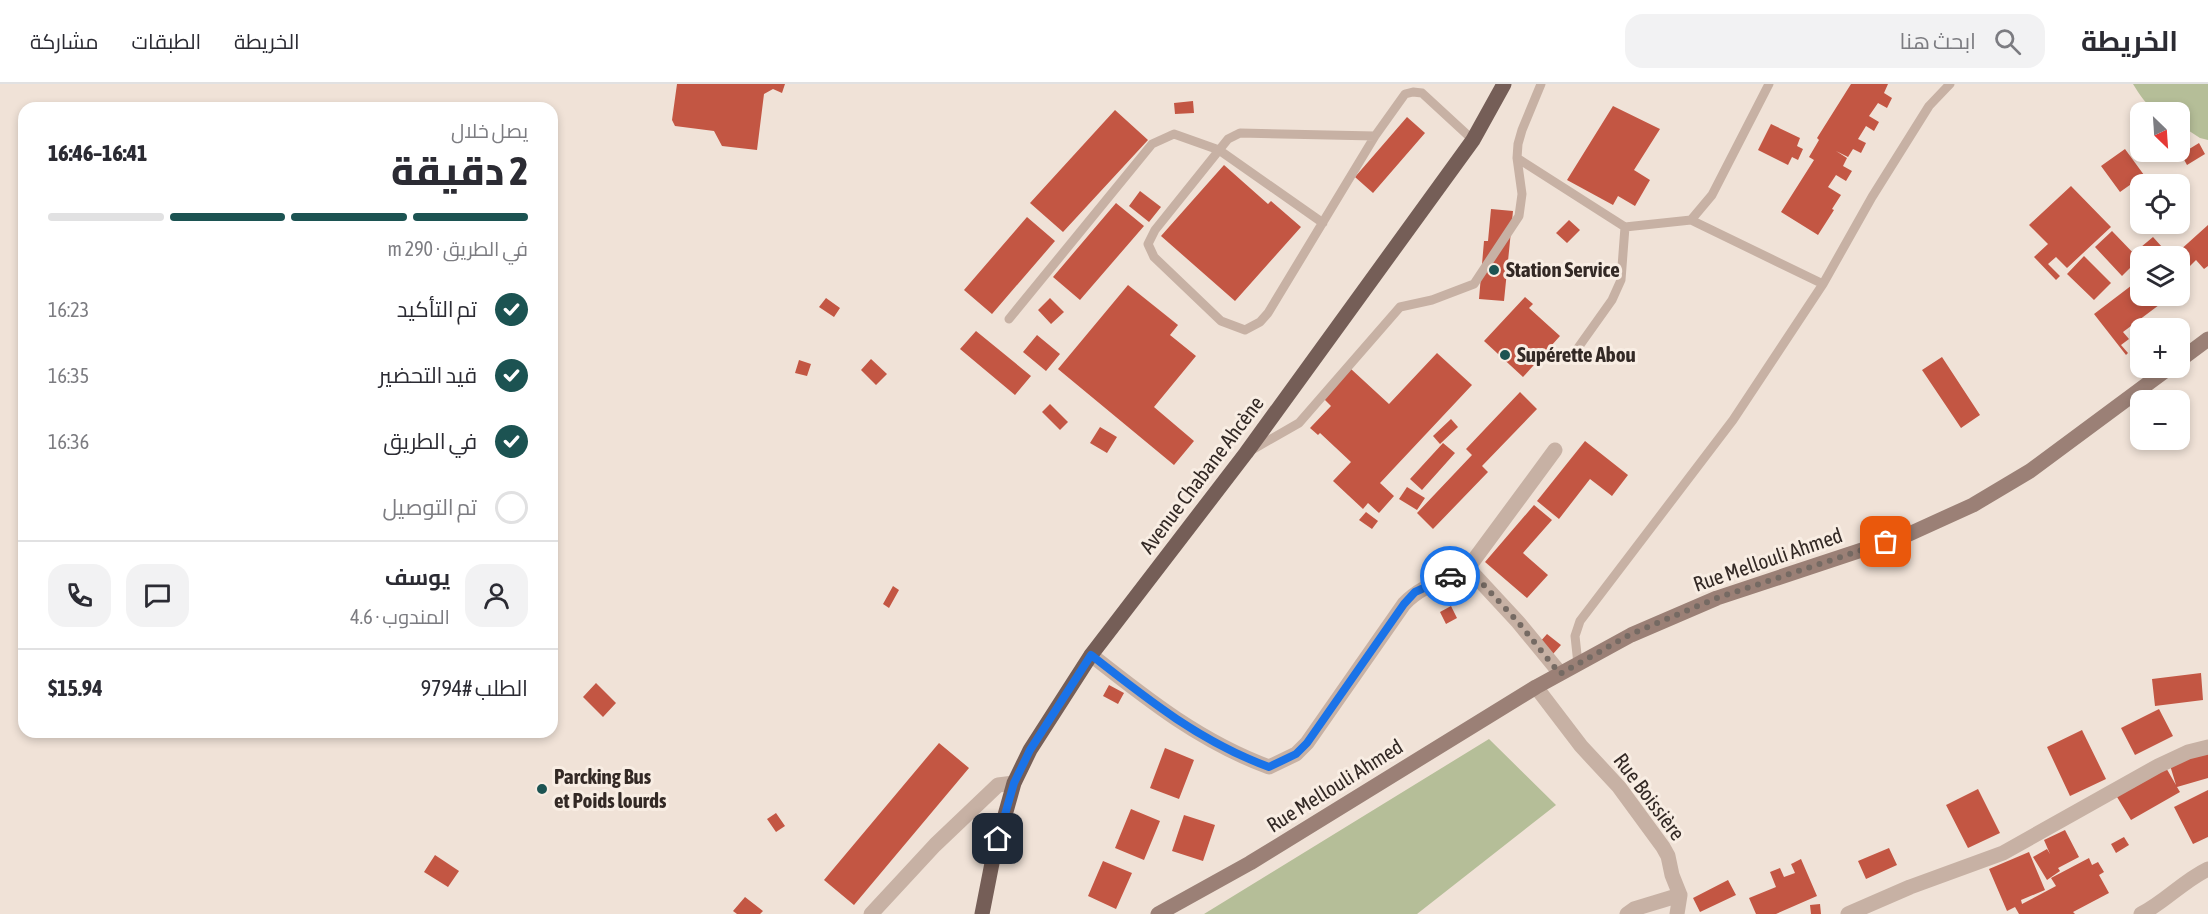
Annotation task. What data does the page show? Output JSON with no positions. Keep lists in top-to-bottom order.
{
  "streets": {
    "main road": ["Avenue Chabane Ahcène"],
    "street": ["Rue Mellouli Ahmed", "Rue Boissière"]
  },
  "crossings": [
    ["Rue Mellouli Ahmed", "Rue Boissière"]
  ],
  "places": ["Station Service", "Supérette Abou", "Parcking Bus et Poids lourds"],
  "north": "bottom right",
  "page": {
    "header": "الخريطة",
    "search": "ابحث هنا",
    "nav": ["الخريطة", "الطبقات", "مشاركة"],
    "map_buttons": ["+", "−"],
    "heading": ["2 دقيقة", "يصل خلال", "16:41–16:46"],
    "panel": [
      "يوسف",
      "المندوب · 4.6",
      "الطلب #9794",
      "$15.94"
    ],
    "bar": "في الطريق · 290 m",
    "list": [
      ["تم التأكيد", "16:23"],
      ["قيد التحضير", "16:35"],
      ["في الطريق", "16:36"],
      "تم التوصيل"
    ]
  }
}
